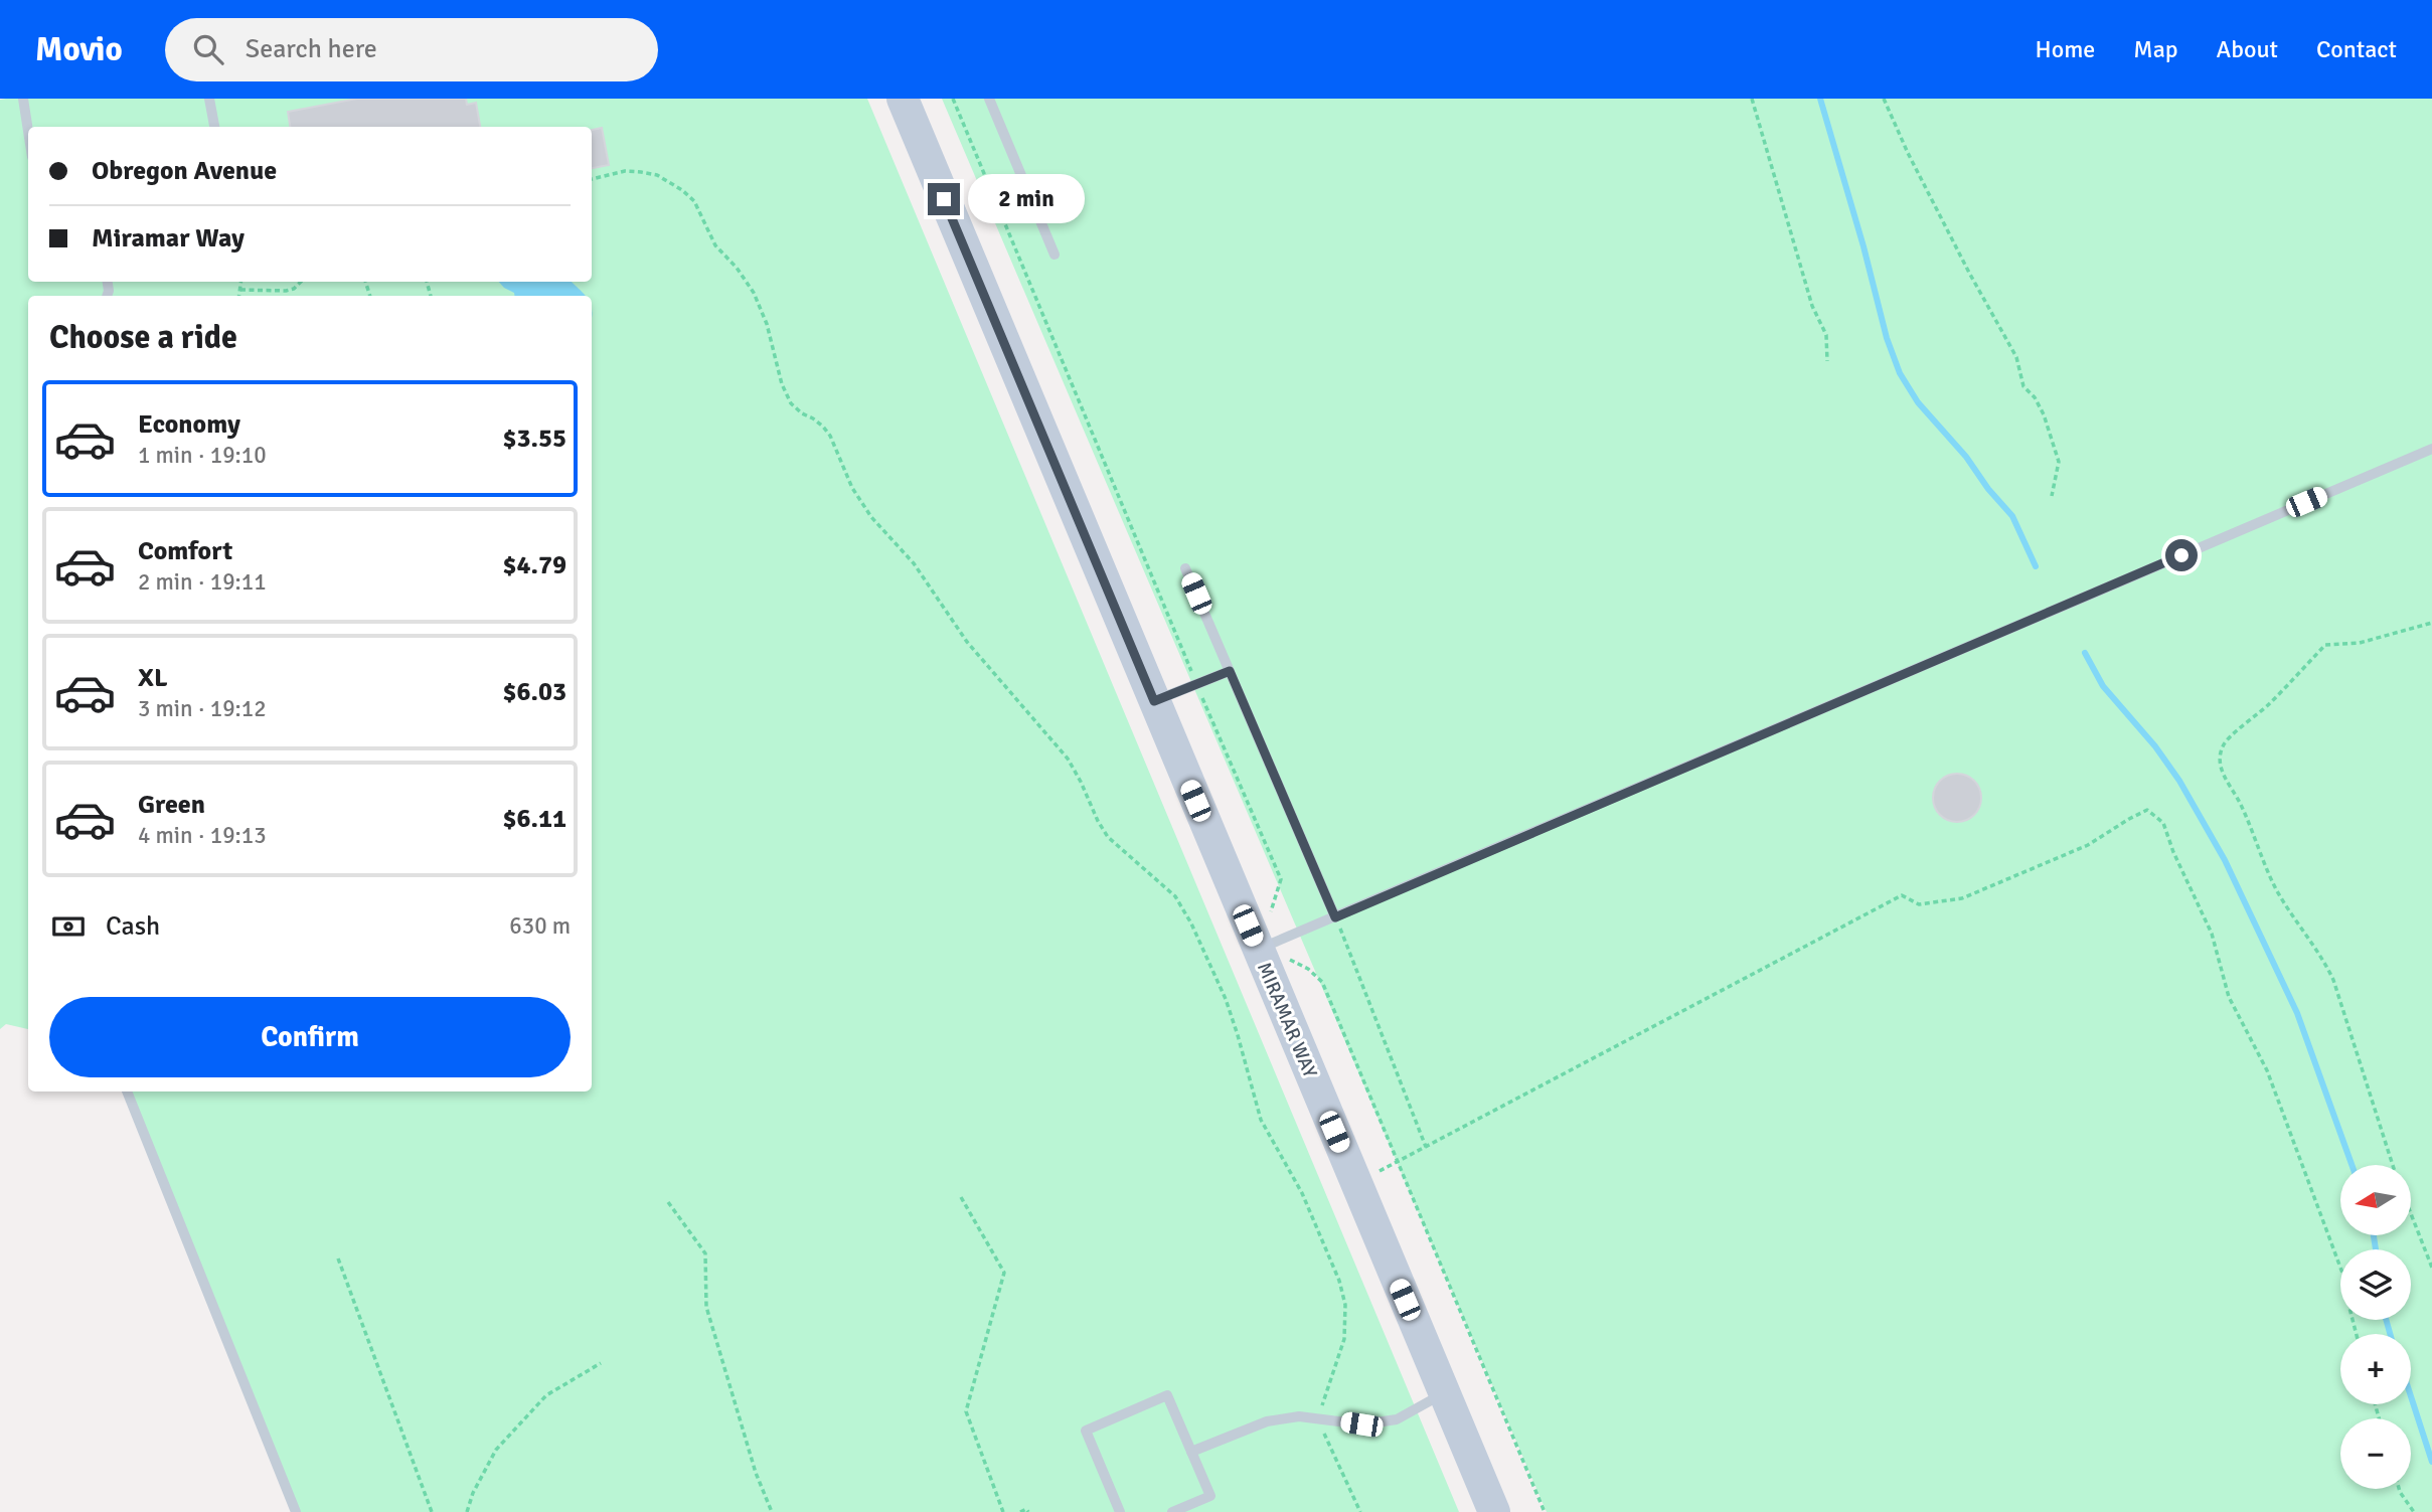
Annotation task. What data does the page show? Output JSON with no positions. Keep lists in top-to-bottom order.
{
  "streets": {
    "street": ["MIRAMAR WAY"]
  },
  "north": "left",
  "page": {
    "header": "Movio",
    "search": "Search here",
    "nav": [
      "Home",
      "Map",
      "About",
      "Contact"
    ],
    "banner": ["Obregon Avenue", "Miramar Way"],
    "bubble": "2 min",
    "heading": "Choose a ride",
    "list": [
      {
        "name": "Economy",
        "note": "1 min · 19:10",
        "value": "$3.55"
      },
      {
        "name": "Comfort",
        "note": "2 min · 19:11",
        "value": "$4.79"
      },
      {
        "name": "XL",
        "note": "3 min · 19:12",
        "value": "$6.03"
      },
      {
        "name": "Green",
        "note": "4 min · 19:13",
        "value": "$6.11"
      }
    ],
    "pay": ["Cash", "630 m"],
    "buttons": "Confirm",
    "map_buttons": ["+", "−"]
  }
}
